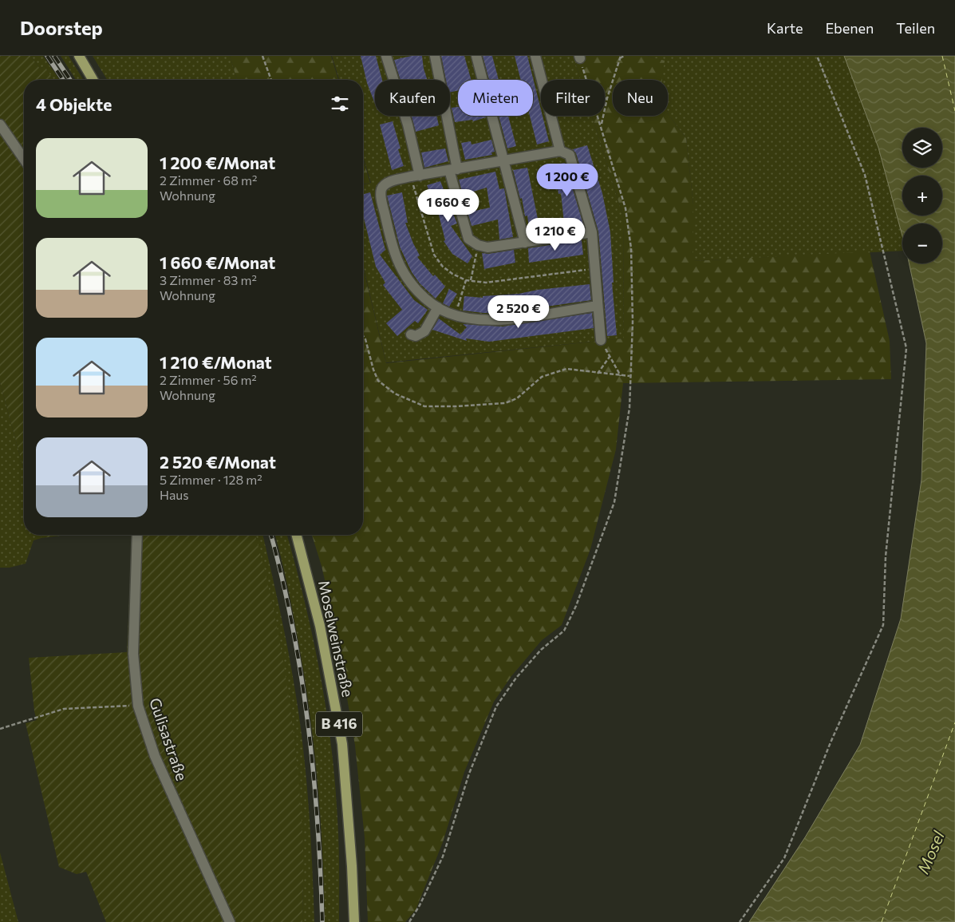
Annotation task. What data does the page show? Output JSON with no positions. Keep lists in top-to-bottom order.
{
  "streets": {
    "main road": ["Moselweinstraße", "B 416"],
    "street": ["Gulisastraße"]
  },
  "water": ["Mosel"],
  "page": {
    "header": "Doorstep",
    "nav": ["Karte", "Ebenen", "Teilen"],
    "chip": [
      "Kaufen",
      "Mieten",
      "Filter",
      "Neu"
    ],
    "heading": "4 Objekte",
    "map_buttons": ["+", "−"],
    "list": [
      {
        "name": "1 200 €/Monat",
        "note": "2 Zimmer · 68 m² · Wohnung"
      },
      {
        "name": "1 660 €/Monat",
        "note": "3 Zimmer · 83 m² · Wohnung"
      },
      {
        "name": "1 210 €/Monat",
        "note": "2 Zimmer · 56 m² · Wohnung"
      },
      {
        "name": "2 520 €/Monat",
        "note": "5 Zimmer · 128 m² · Haus"
      }
    ],
    "price": [
      "1 200 €",
      "1 660 €",
      "1 210 €",
      "2 520 €"
    ]
  }
}
